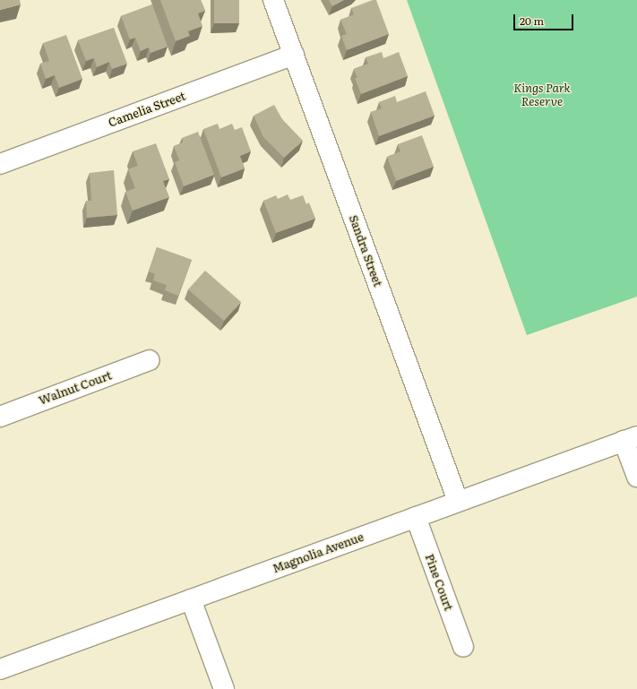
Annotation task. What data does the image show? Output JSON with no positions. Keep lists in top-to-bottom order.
{
  "streets": {
    "street": [
      "Camelia Street",
      "Sandra Street",
      "Walnut Court",
      "Magnolia Avenue",
      "Pine Court"
    ]
  },
  "crossings": [
    ["Camelia Street", "Sandra Street"],
    ["Sandra Street", "Magnolia Avenue"],
    ["Magnolia Avenue", "Pine Court"]
  ],
  "parks": ["Kings Park Reserve"],
  "scale_bar": "20 m"
}
